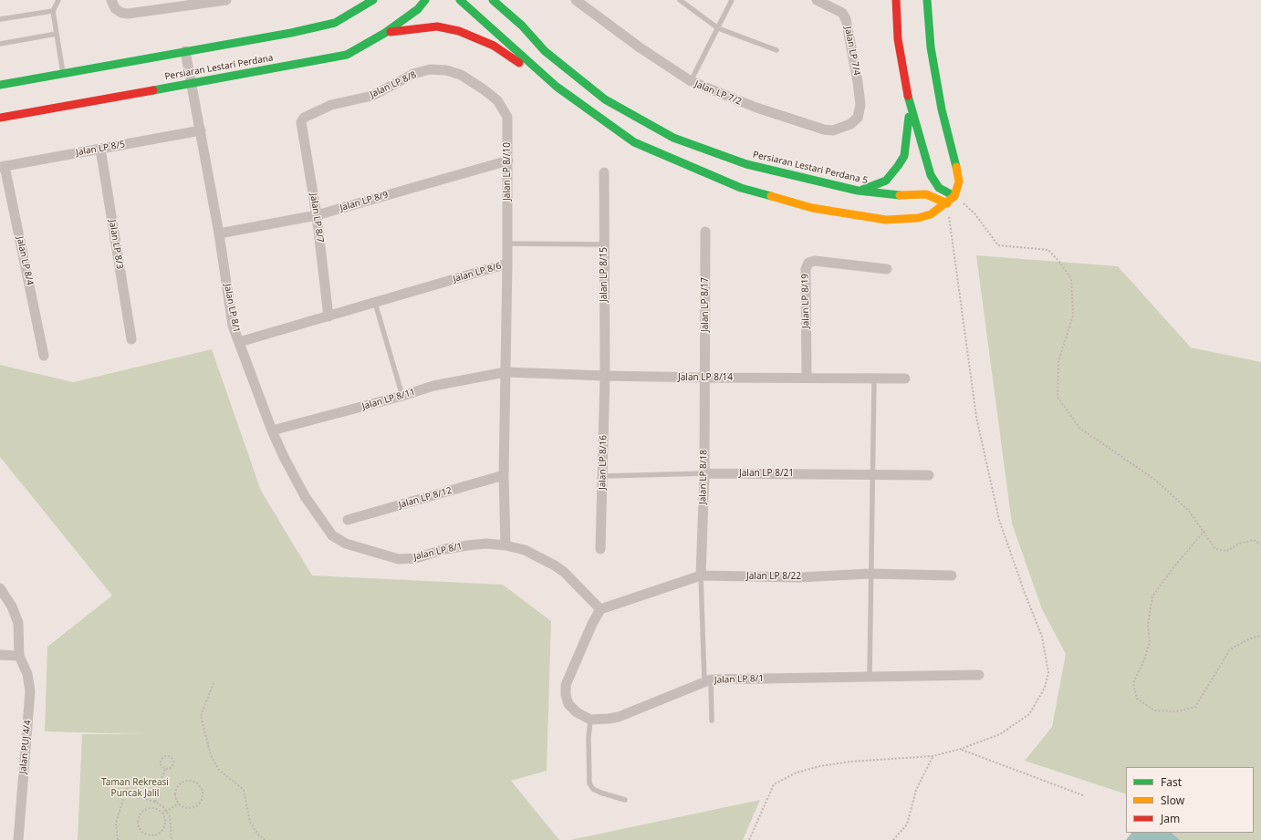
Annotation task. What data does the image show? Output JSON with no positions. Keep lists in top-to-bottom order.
{
  "streets": {
    "street": [
      "Jalan LP 7/4",
      "Persiaran Lestari Perdana",
      "Jalan LP 8/8",
      "Jalan LP 7/2",
      "Jalan LP 8/5",
      "Persiaran Lestari Perdana 5",
      "Jalan LP 8//10",
      "Jalan LP 8/9",
      "Jalan LP 8/7",
      "Jalan LP 8/3",
      "Jalan LP 8/4",
      "Jalan LP 8/6",
      "Jalan LP 8/15",
      "Jalan LP 8/19",
      "Jalan LP 8/17",
      "Jalan LP 8/1",
      "Jalan LP 8/14",
      "Jalan LP 8/11",
      "Jalan LP 8/16",
      "Jalan LP 8/21",
      "Jalan LP 8/18",
      "Jalan LP 8/12",
      "Jalan LP 8/22",
      "Jalan PUJ 4/4"
    ]
  },
  "crossings": [
    ["Jalan LP 7/4", "Jalan LP 7/2"],
    ["Persiaran Lestari Perdana", "Jalan LP 8/1"],
    ["Jalan LP 8/8", "Jalan LP 8//10"],
    ["Jalan LP 8/8", "Jalan LP 8/7"],
    ["Jalan LP 8/5", "Jalan LP 8/3"],
    ["Jalan LP 8/5", "Jalan LP 8/4"],
    ["Jalan LP 8/5", "Jalan LP 8/1"],
    ["Jalan LP 8//10", "Jalan LP 8/9"],
    ["Jalan LP 8//10", "Jalan LP 8/6"],
    ["Jalan LP 8/9", "Jalan LP 8/7"],
    ["Jalan LP 8/9", "Jalan LP 8/1"],
    ["Jalan LP 8/7", "Jalan LP 8/6"],
    ["Jalan LP 8/6", "Jalan LP 8/1"],
    ["Jalan LP 8/6", "Jalan LP 8/14"],
    ["Jalan LP 8/6", "Jalan LP 8/11"],
    ["Jalan LP 8/6", "Jalan LP 8/12"],
    ["Jalan LP 8/15", "Jalan LP 8/14"],
    ["Jalan LP 8/15", "Jalan LP 8/16"],
    ["Jalan LP 8/19", "Jalan LP 8/14"],
    ["Jalan LP 8/17", "Jalan LP 8/14"],
    ["Jalan LP 8/17", "Jalan LP 8/18"],
    ["Jalan LP 8/1", "Jalan LP 8/11"],
    ["Jalan LP 8/1", "Jalan LP 8/22"],
    ["Jalan LP 8/14", "Jalan LP 8/11"],
    ["Jalan LP 8/14", "Jalan LP 8/16"],
    ["Jalan LP 8/14", "Jalan LP 8/18"],
    ["Jalan LP 8/16", "Jalan LP 8/21"],
    ["Jalan LP 8/21", "Jalan LP 8/18"],
    ["Jalan LP 8/18", "Jalan LP 8/22"]
  ],
  "parks": ["Taman Rekreasi Puncak Jalil"],
  "legend": ["Fast", "Slow", "Jam"]
}
